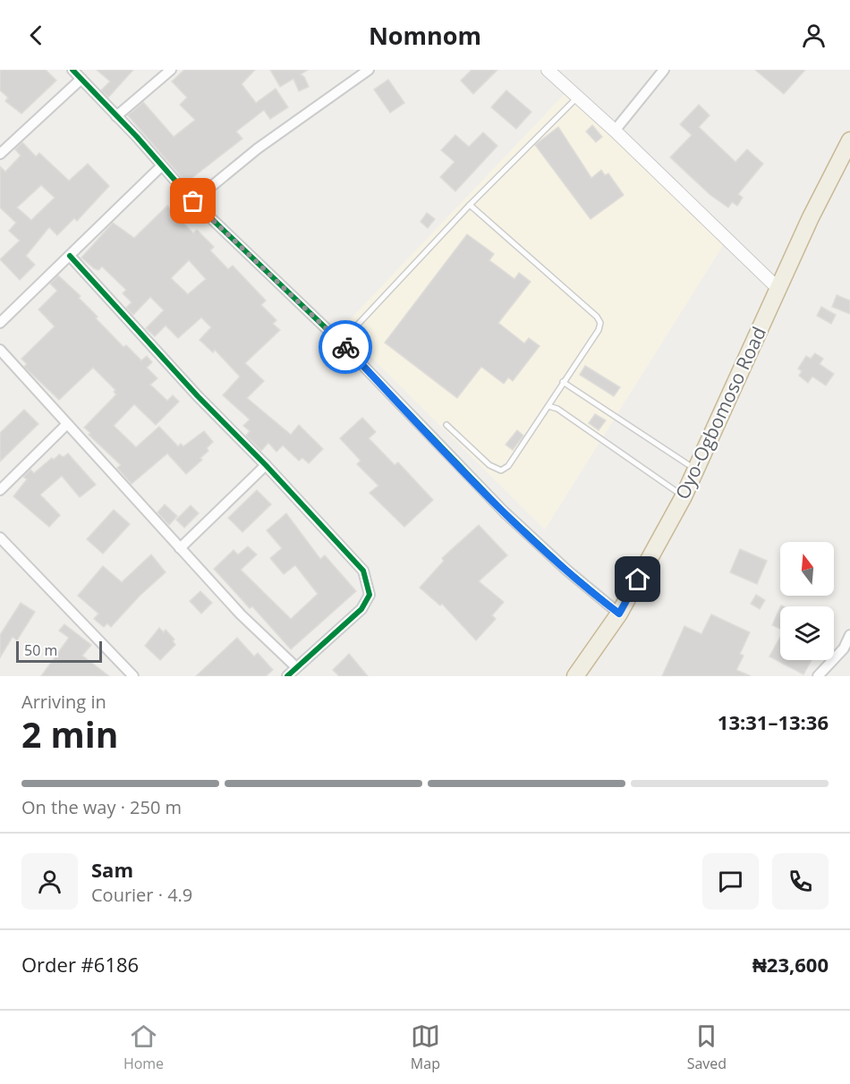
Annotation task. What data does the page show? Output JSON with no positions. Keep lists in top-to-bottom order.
{
  "streets": {
    "highway": ["Oyo-Ogbomoso Road"]
  },
  "scale_bar": "50 m",
  "north": "top",
  "page": {
    "header": "Nomnom",
    "scale": "50 m",
    "heading": ["2 min", "Arriving in", "13:31–13:36"],
    "panel": [
      "Sam",
      "Courier · 4.9",
      "Order #6186",
      "₦23,600"
    ],
    "bar": "On the way · 250 m",
    "tabs": ["Home", "Map", "Saved"]
  }
}
